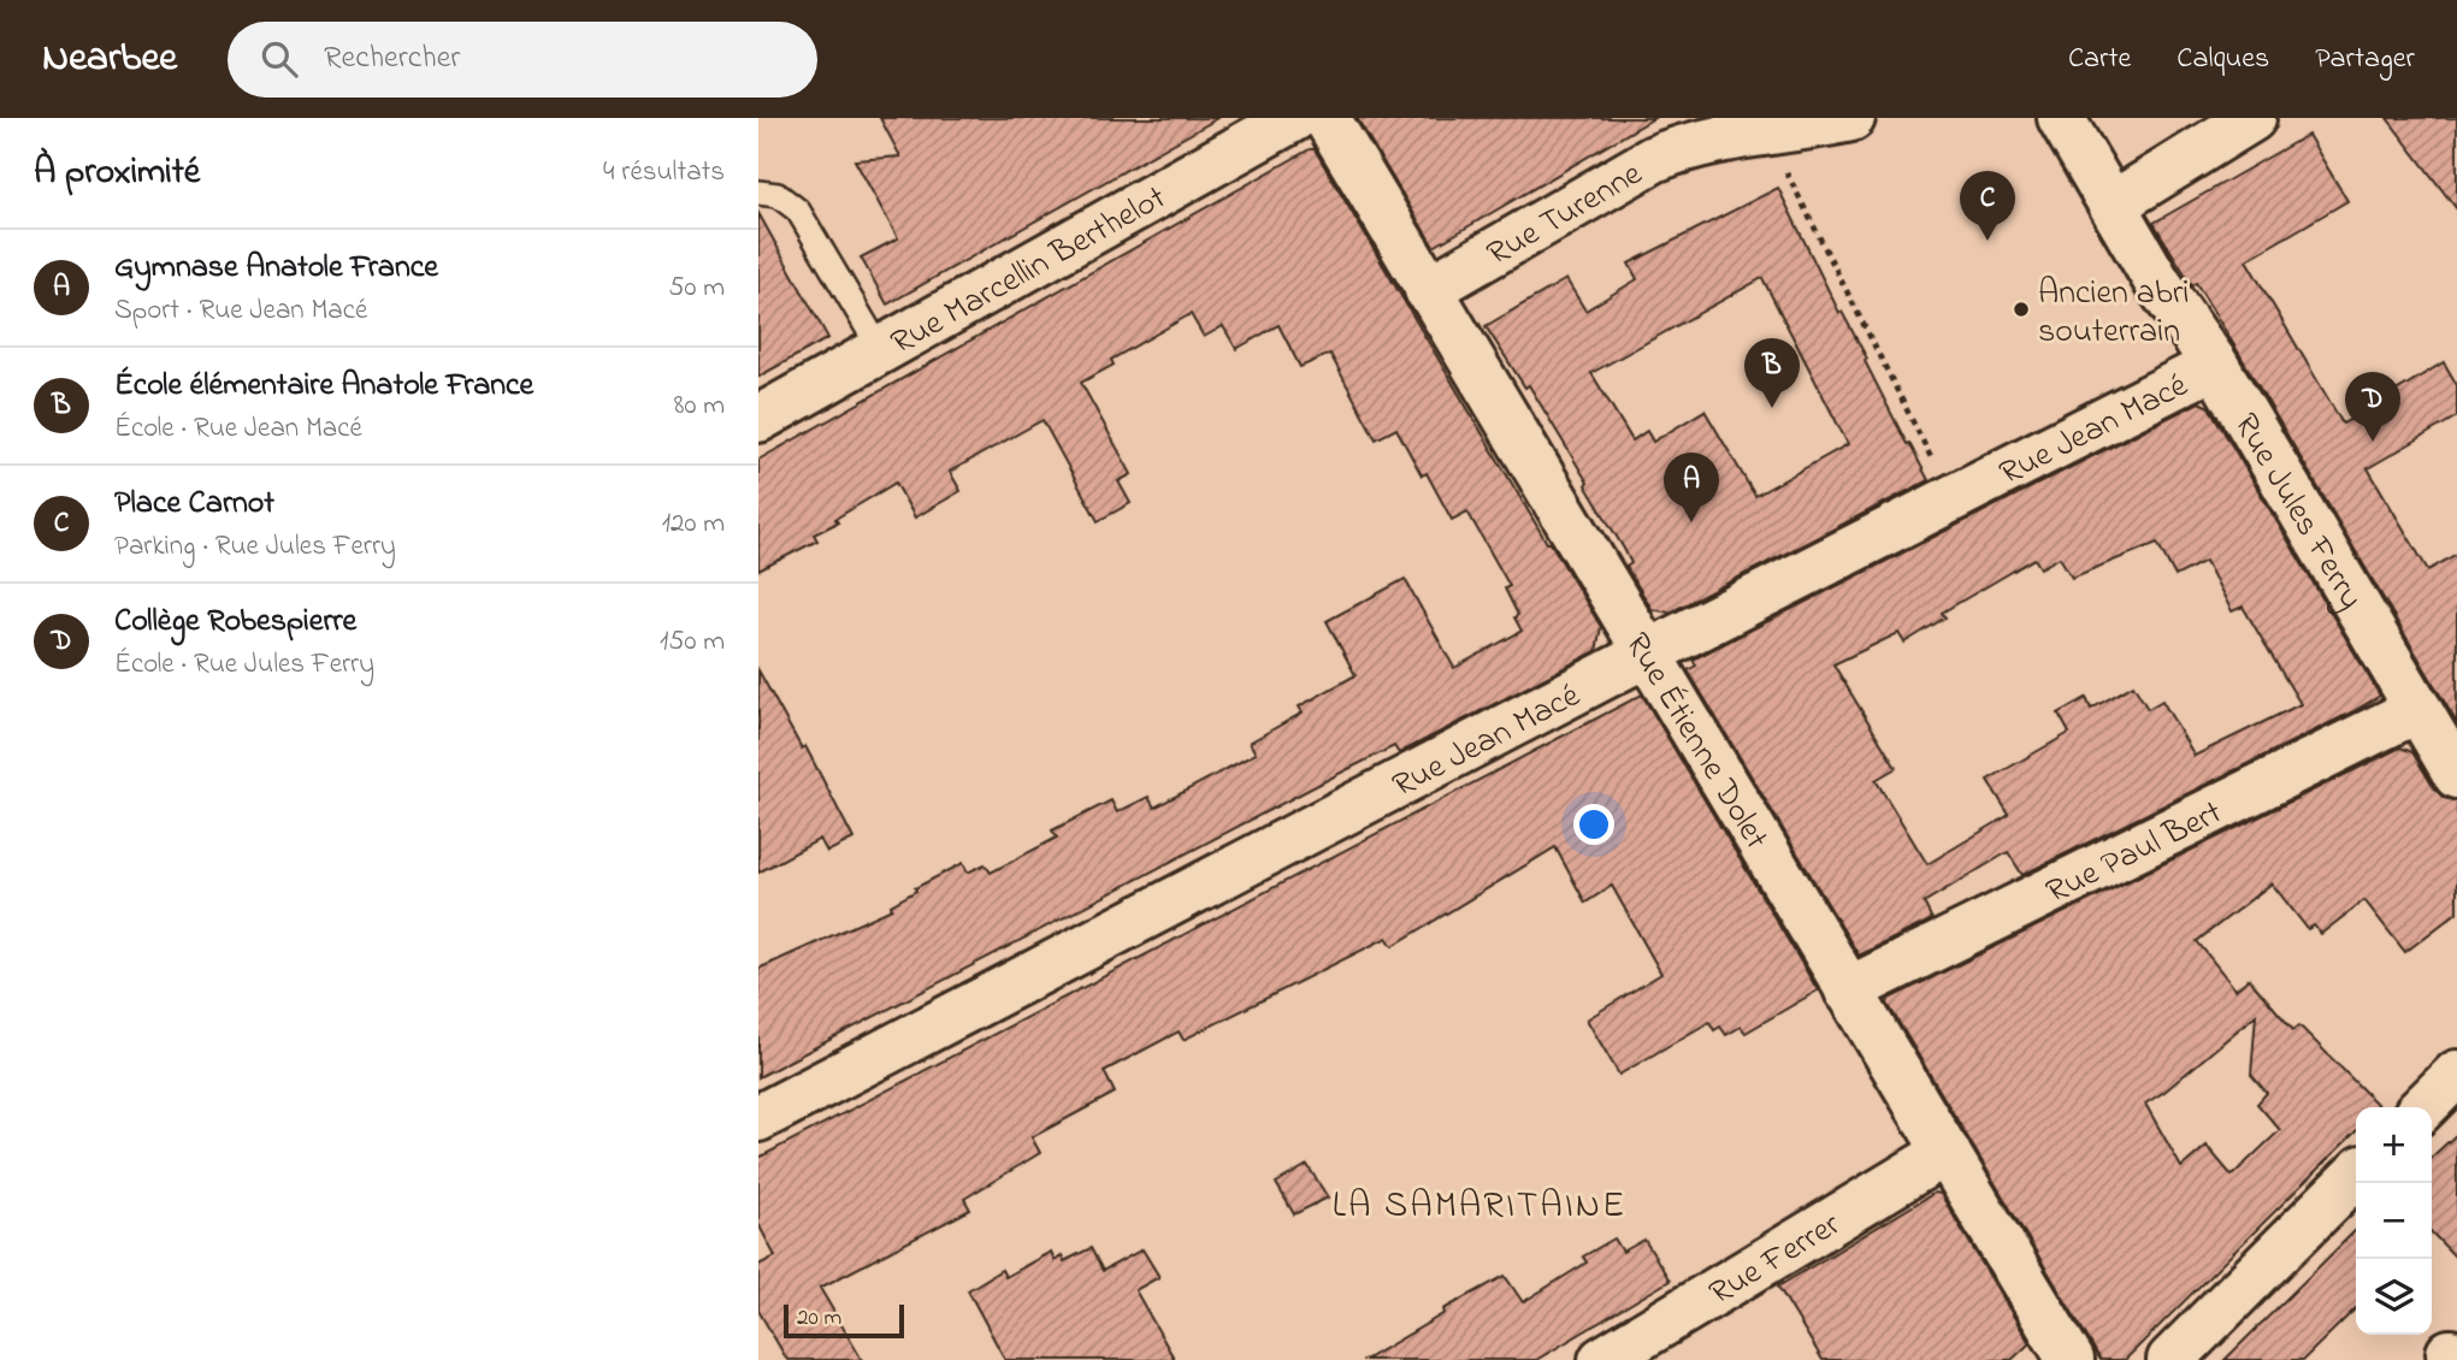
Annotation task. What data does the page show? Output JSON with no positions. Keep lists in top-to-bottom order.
{
  "streets": {
    "street": [
      "Rue Turenne",
      "Rue Marcellin Berthelot",
      "Rue Jean Macé",
      "Rue Jules Ferry",
      "Rue Étienne Dolet",
      "Rue Paul Bert",
      "Rue Ferrer"
    ]
  },
  "crossings": [
    ["Rue Turenne", "Rue Étienne Dolet"],
    ["Rue Jean Macé", "Rue Jules Ferry"],
    ["Rue Jean Macé", "Rue Étienne Dolet"],
    ["Rue Jules Ferry", "Rue Paul Bert"],
    ["Rue Étienne Dolet", "Rue Paul Bert"],
    ["Rue Étienne Dolet", "Rue Ferrer"]
  ],
  "districts": ["LA SAMARITAINE"],
  "places": ["Ancien abri souterrain"],
  "scale_bar": "20 m",
  "page": {
    "header": "Nearbee",
    "search": "Rechercher",
    "nav": ["Carte", "Calques", "Partager"],
    "heading": ["À proximité", "4 résultats"],
    "pins": [
      "C",
      "B",
      "D",
      "A"
    ],
    "list": [
      {
        "mark": "A",
        "name": "Gymnase Anatole France",
        "note": "Sport · Rue Jean Macé",
        "value": "50 m"
      },
      {
        "mark": "B",
        "name": "École élémentaire Anatole France",
        "note": "École · Rue Jean Macé",
        "value": "80 m"
      },
      {
        "mark": "C",
        "name": "Place Carnot",
        "note": "Parking · Rue Jules Ferry",
        "value": "120 m"
      },
      {
        "mark": "D",
        "name": "Collège Robespierre",
        "note": "École · Rue Jules Ferry",
        "value": "150 m"
      }
    ],
    "map_buttons": ["+", "−"],
    "scale": "20 m"
  }
}
